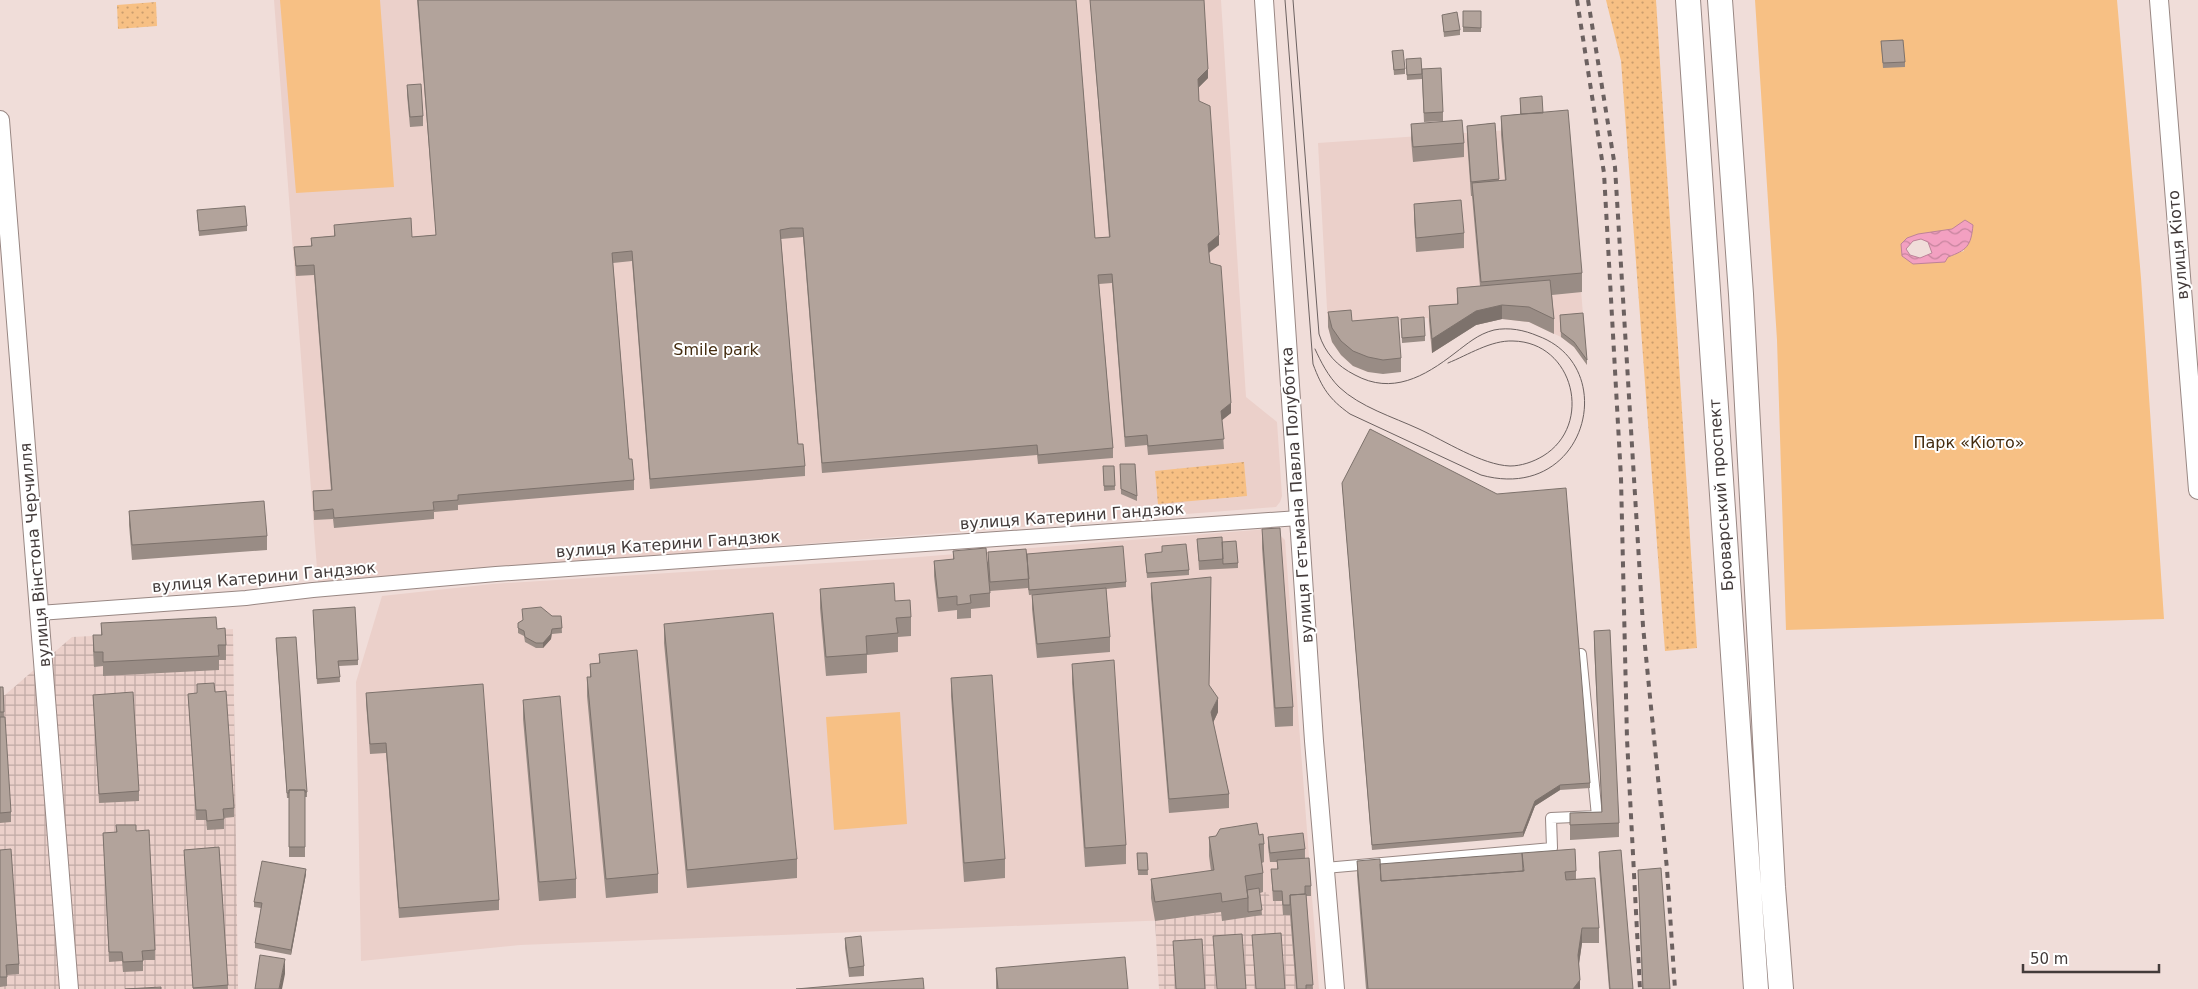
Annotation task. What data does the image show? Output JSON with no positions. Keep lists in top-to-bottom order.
{
  "streets": {
    "highway": ["Броварський проспект"],
    "street": [
      "вулиця Кіото",
      "вулиця Гетьмана Павла Полуботка",
      "вулиця Катерини Гандзюк",
      "вулиця Вінстона Черчилля"
    ]
  },
  "crossings": [
    ["вулиця Гетьмана Павла Полуботка", "вулиця Катерини Гандзюк"],
    ["вулиця Катерини Гандзюк", "вулиця Вінстона Черчилля"]
  ],
  "parks": ["Smile park", "Парк «Кіото»"],
  "scale_bar": "50 m"
}
